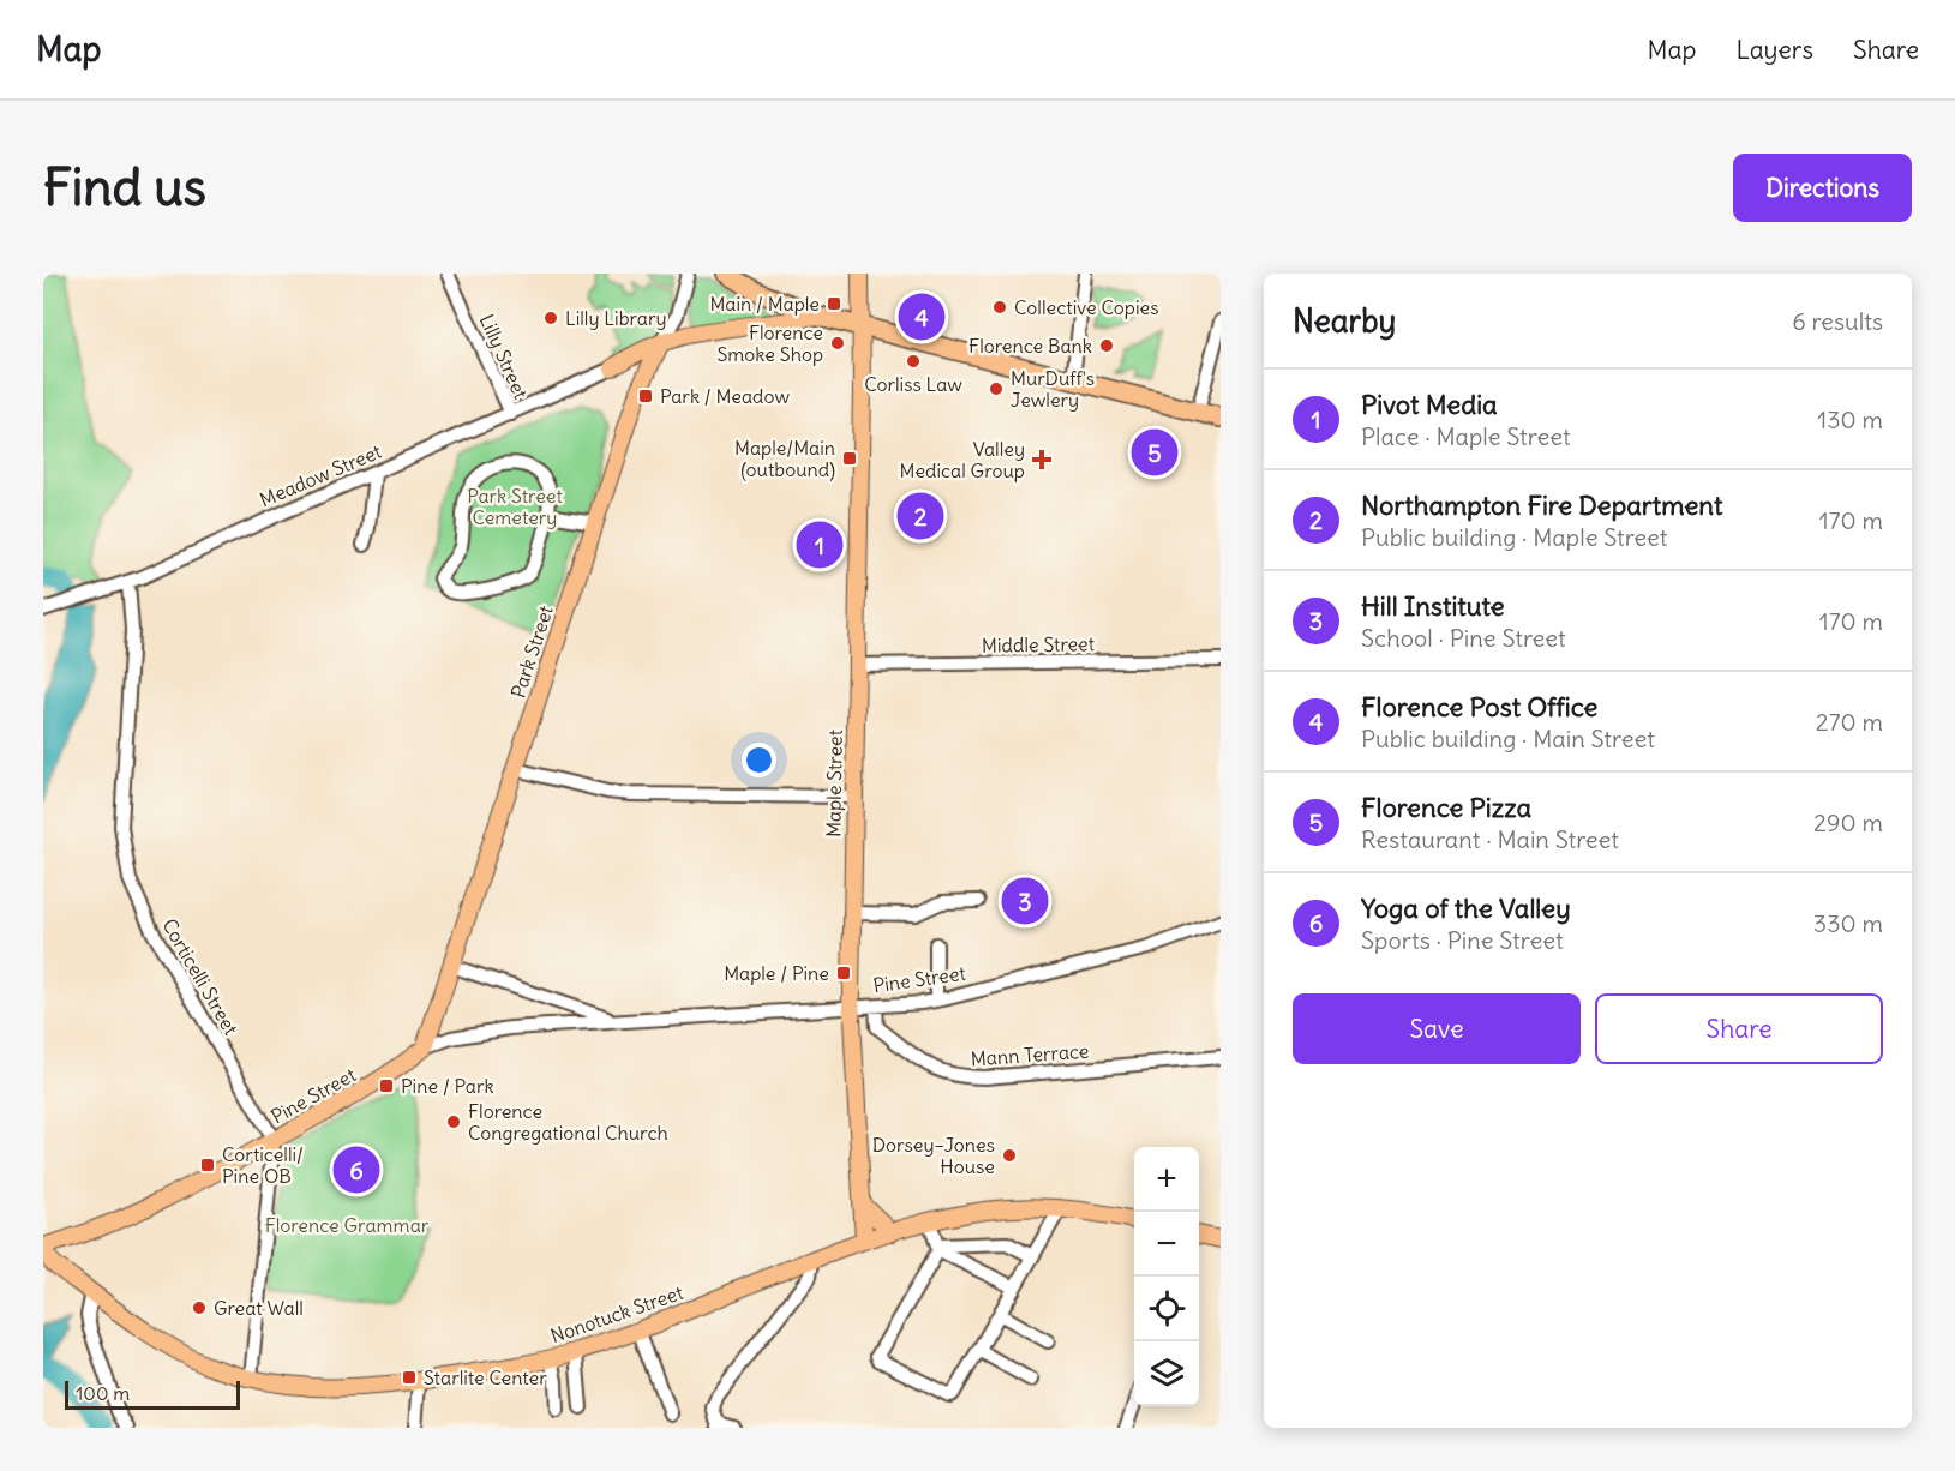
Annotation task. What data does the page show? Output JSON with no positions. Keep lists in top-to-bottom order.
{
  "streets": {
    "main road": [
      "Park Street",
      "Maple Street",
      "Pine Street",
      "Nonotuck Street"
    ],
    "street": [
      "Lilly Street",
      "Meadow Street",
      "Middle Street",
      "Corticelli Street",
      "Mann Terrace"
    ]
  },
  "crossings": [
    ["Lilly Street", "Meadow Street"],
    ["Meadow Street", "Corticelli Street"],
    ["Middle Street", "Maple Street"],
    ["Park Street", "Pine Street"],
    ["Maple Street", "Pine Street"],
    ["Maple Street", "Nonotuck Street"],
    ["Corticelli Street", "Pine Street"],
    ["Pine Street", "Mann Terrace"]
  ],
  "parks": ["Park Street Cemetery", "Florence Grammar"],
  "places": {
    "transit": [
      "Main / Maple",
      "Park / Meadow",
      "Maple/Main (outbound)",
      "Maple / Pine",
      "Pine / Park",
      "Corticelli/ Pine OB",
      "Starlite Center"
    ],
    "other": [
      "Collective Copies",
      "Lilly Library",
      "Florence Smoke Shop",
      "Florence Bank",
      "Corliss Law",
      "MurDuff's Jewlery",
      "Florence Congregational Church",
      "Dorsey–Jones House",
      "Great Wall"
    ],
    "health": ["Valley Medical Group"]
  },
  "scale_bar": "100 m",
  "page": {
    "header": "Map",
    "nav": ["Map", "Layers", "Share"],
    "buttons": [
      "Directions",
      ["Save", "Share"]
    ],
    "title": "Find us",
    "heading": ["Nearby", "6 results"],
    "pins": [
      "4",
      "5",
      "2",
      "1",
      "3",
      "6"
    ],
    "list": [
      {
        "mark": "1",
        "name": "Pivot Media",
        "note": "Place · Maple Street",
        "value": "130 m"
      },
      {
        "mark": "2",
        "name": "Northampton Fire Department",
        "note": "Public building · Maple Street",
        "value": "170 m"
      },
      {
        "mark": "3",
        "name": "Hill Institute",
        "note": "School · Pine Street",
        "value": "170 m"
      },
      {
        "mark": "4",
        "name": "Florence Post Office",
        "note": "Public building · Main Street",
        "value": "270 m"
      },
      {
        "mark": "5",
        "name": "Florence Pizza",
        "note": "Restaurant · Main Street",
        "value": "290 m"
      },
      {
        "mark": "6",
        "name": "Yoga of the Valley",
        "note": "Sports · Pine Street",
        "value": "330 m"
      }
    ],
    "map_buttons": ["+", "−"],
    "scale": "100 m"
  }
}
